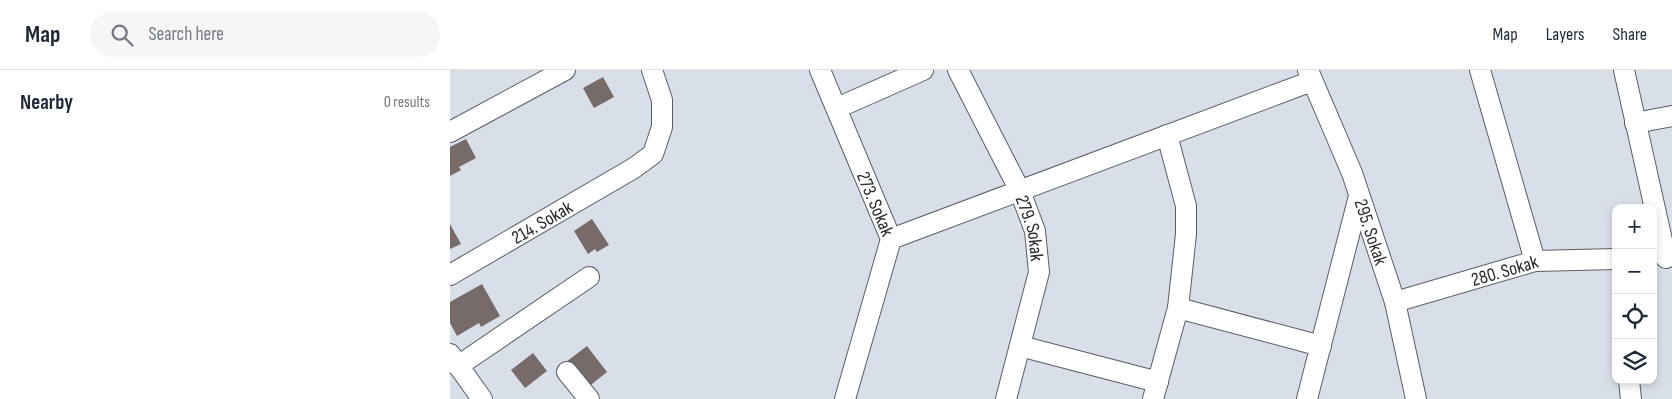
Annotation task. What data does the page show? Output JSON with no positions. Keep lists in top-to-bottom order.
{
  "streets": {
    "street": [
      "273. Sokak",
      "214. Sokak",
      "279. Sokak",
      "295. Sokak",
      "280. Sokak"
    ]
  },
  "crossings": [
    ["295. Sokak", "280. Sokak"]
  ],
  "page": {
    "header": "Map",
    "search": "Search here",
    "nav": ["Map", "Layers", "Share"],
    "heading": ["Nearby", "0 results"],
    "map_buttons": ["+", "−"]
  }
}
